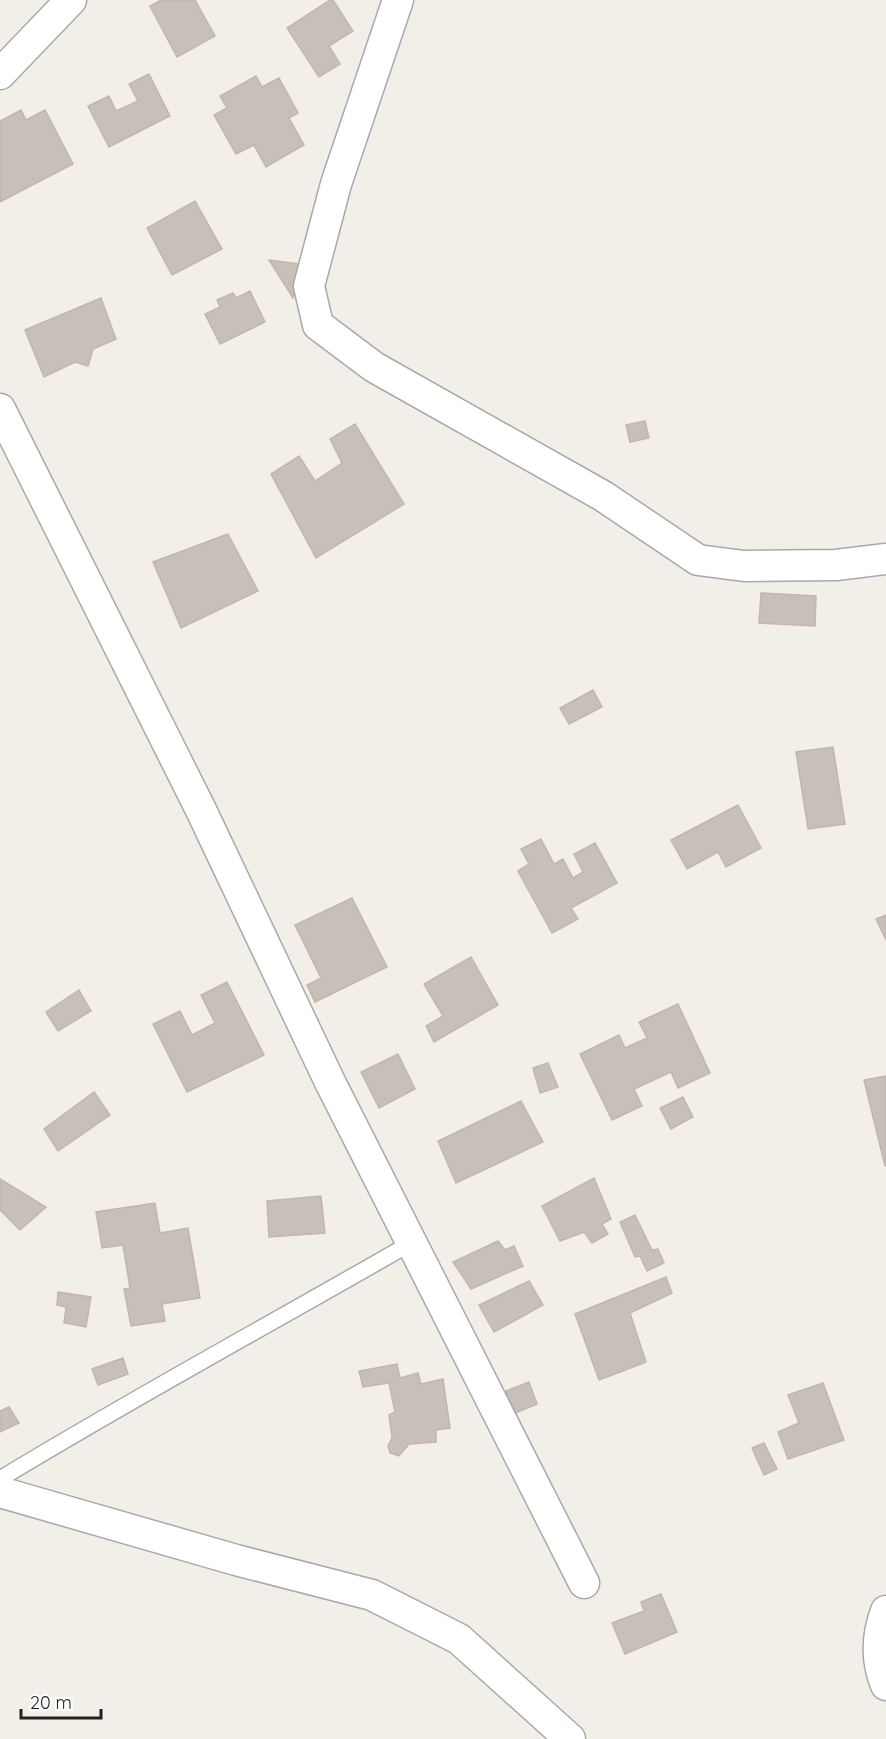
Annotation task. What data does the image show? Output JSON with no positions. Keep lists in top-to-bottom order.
{
  "scale_bar": "20 m"
}
